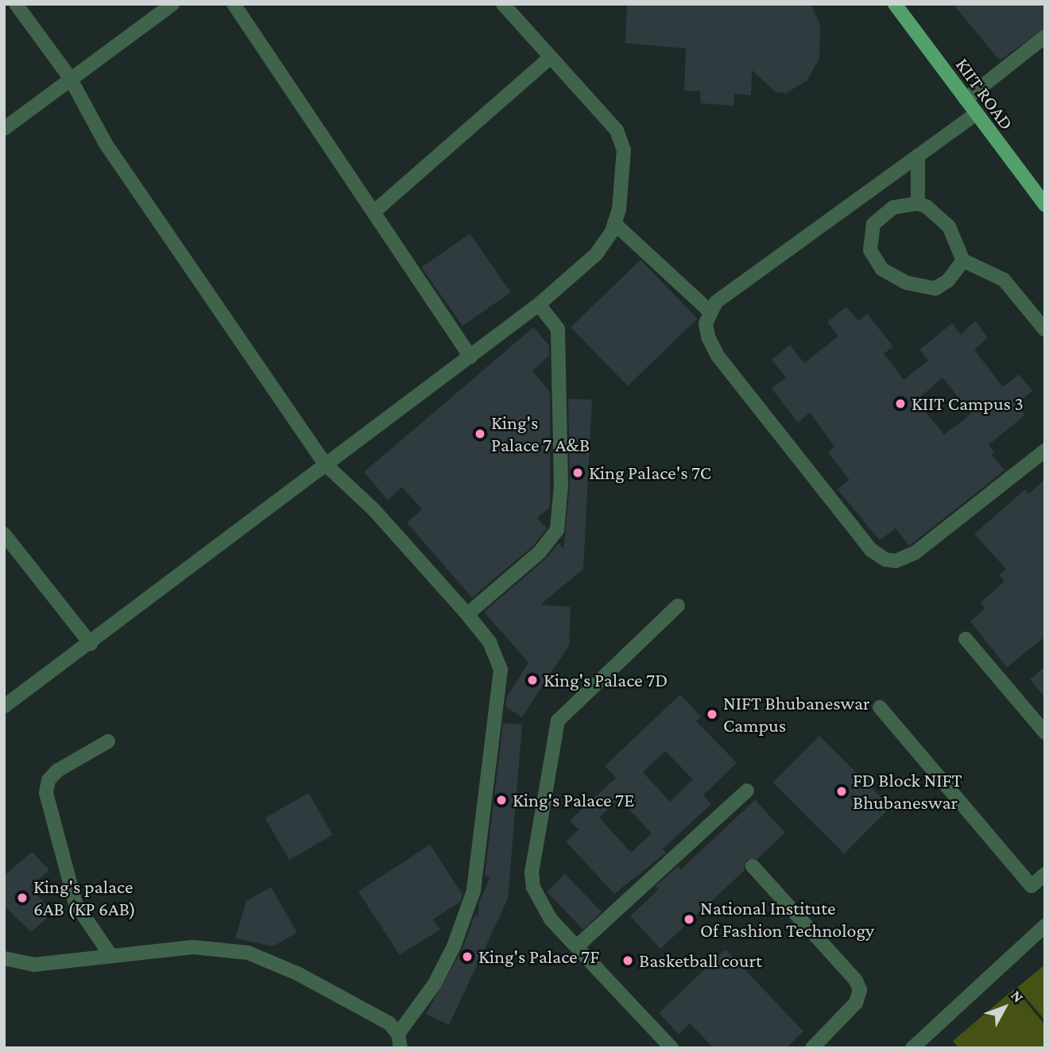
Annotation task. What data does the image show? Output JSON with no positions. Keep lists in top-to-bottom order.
{
  "streets": {
    "main road": ["KIIT ROAD"]
  },
  "places": [
    "KIIT Campus 3",
    "King's Palace 7 A&B",
    "King Palace's 7C",
    "King's Palace 7D",
    "NIFT Bhubaneswar Campus",
    "FD Block NIFT Bhubaneswar",
    "King's Palace 7E",
    "King's palace 6AB (KP 6AB)",
    "National Institute Of Fashion Technology",
    "King's Palace 7F",
    "Basketball court"
  ],
  "north": "top right"
}
